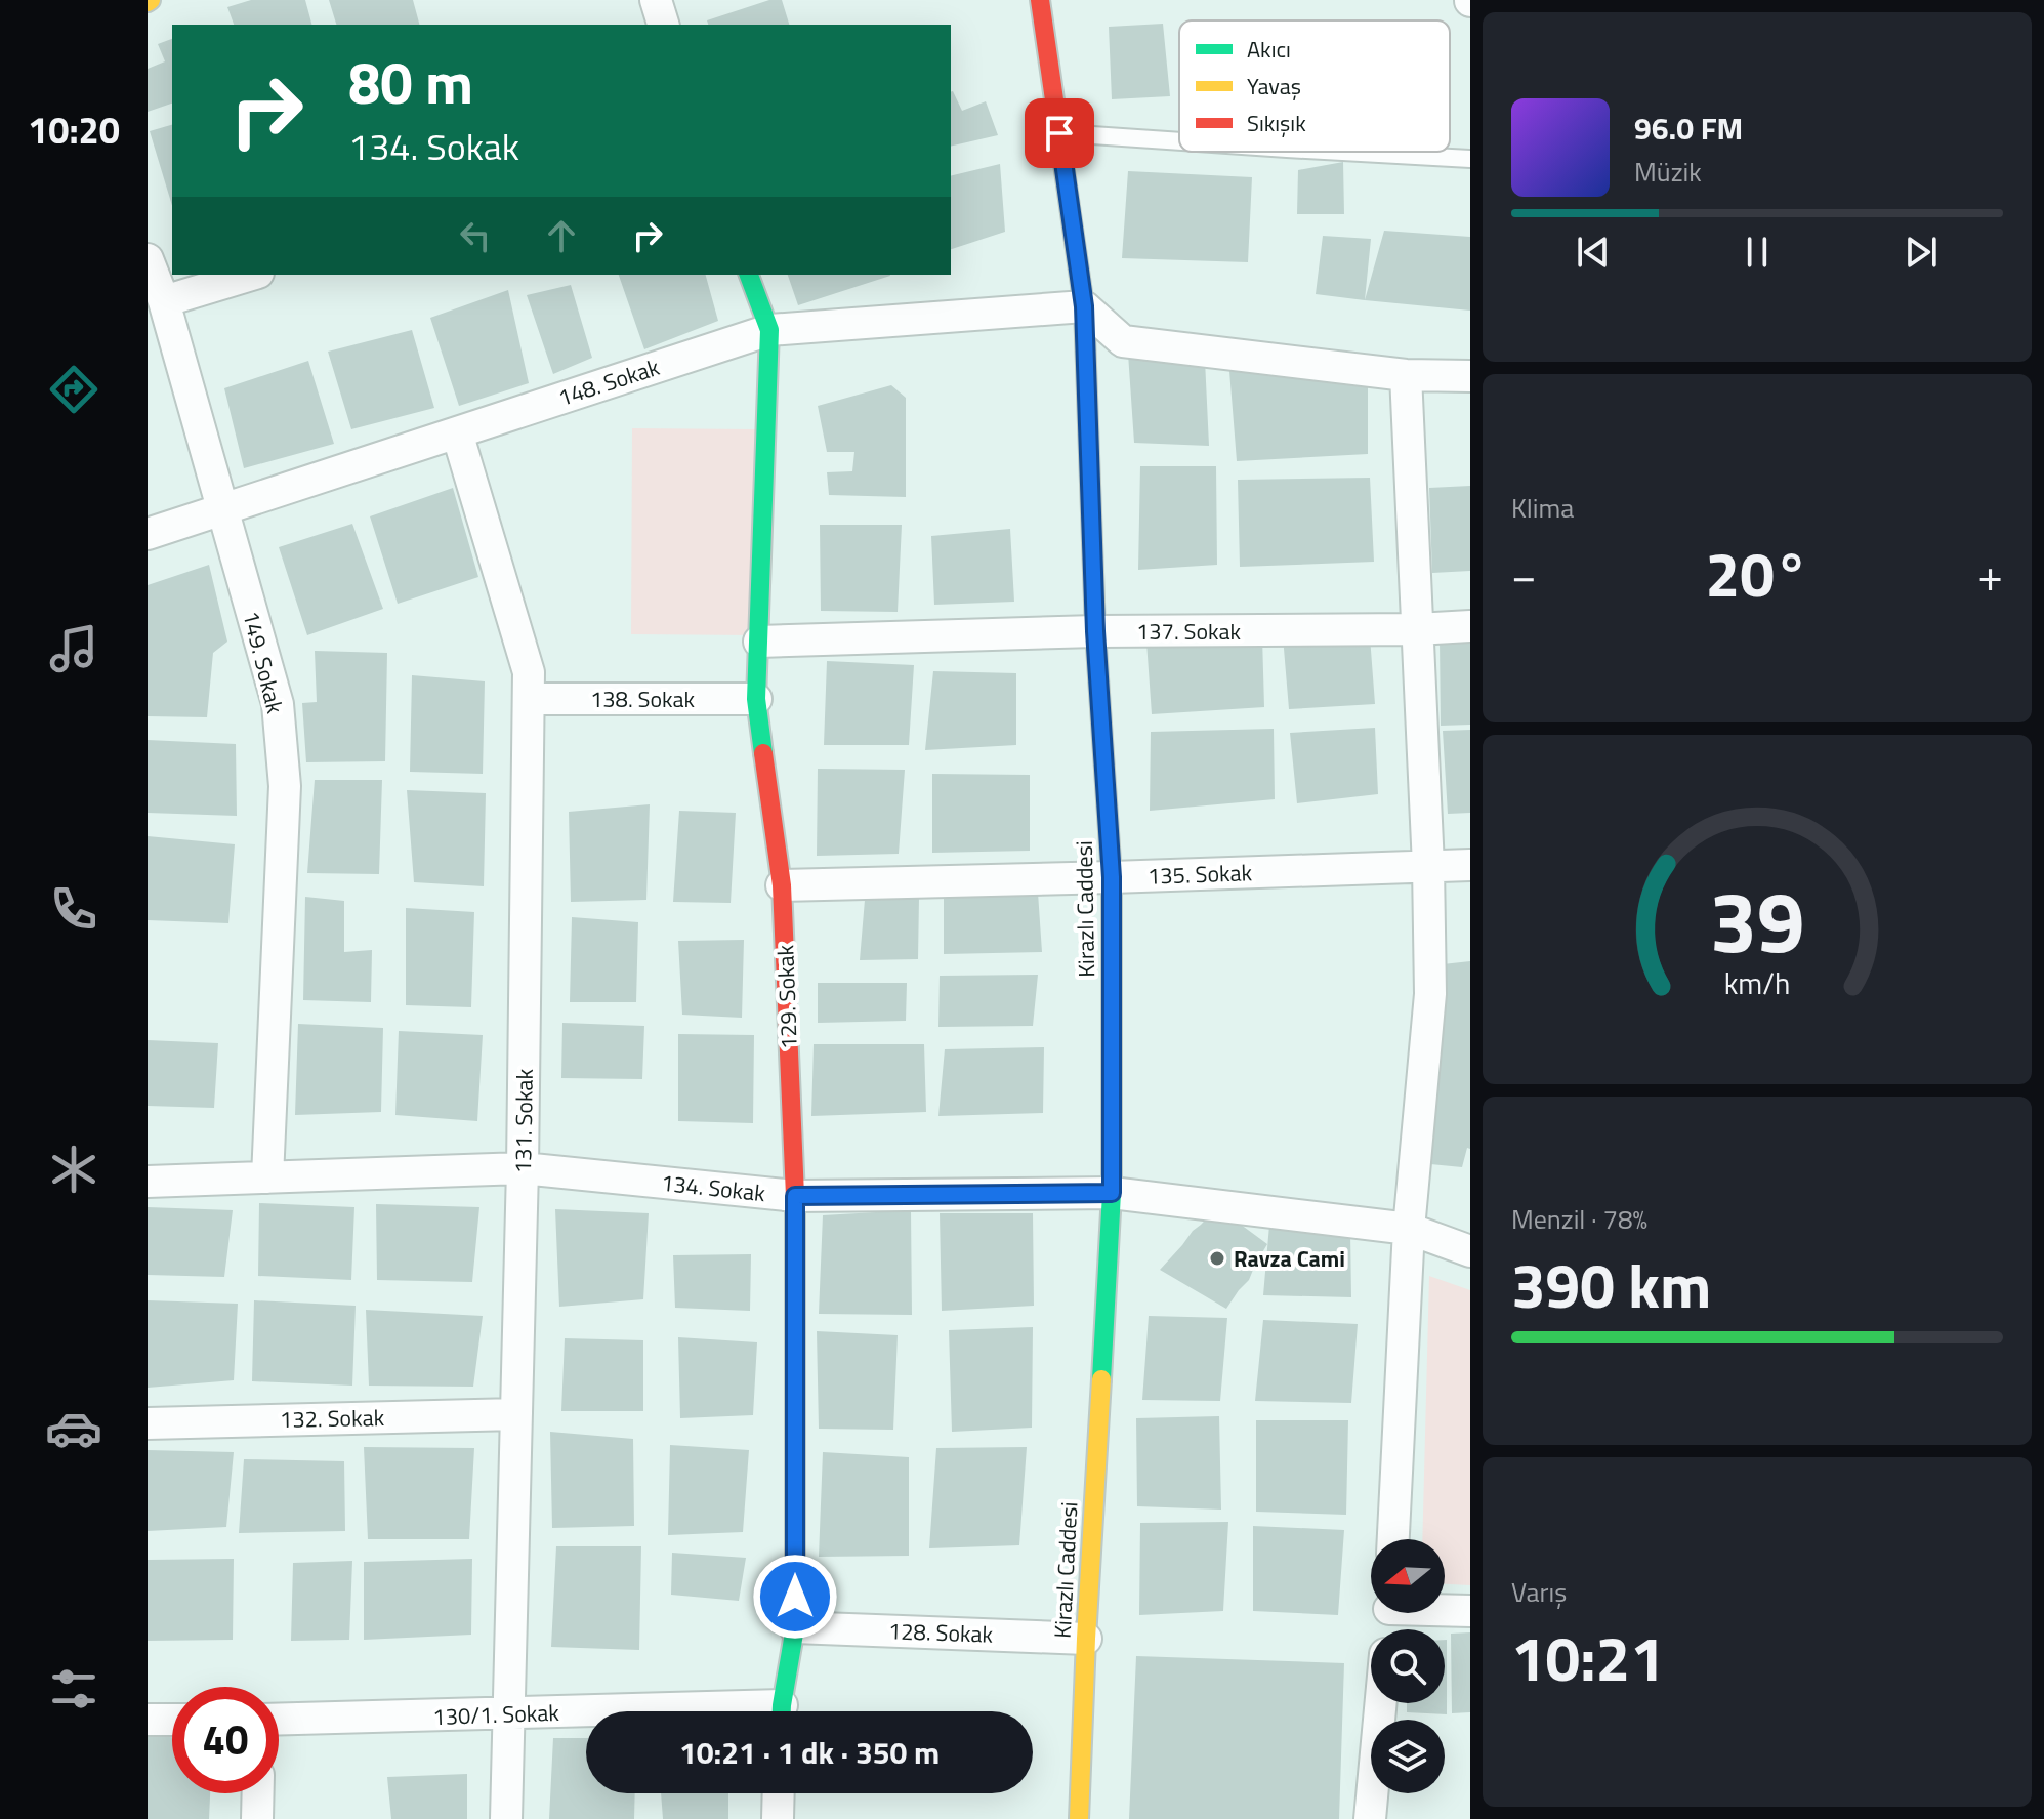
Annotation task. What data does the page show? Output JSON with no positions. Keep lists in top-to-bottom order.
{
  "streets": {
    "main road": ["Kirazlı Caddesi", "129. Sokak"],
    "street": [
      "148. Sokak",
      "137. Sokak",
      "149. Sokak",
      "138. Sokak",
      "135. Sokak",
      "131. Sokak",
      "134. Sokak",
      "132. Sokak",
      "128. Sokak",
      "130/1. Sokak"
    ]
  },
  "crossings": [
    ["148. Sokak", "149. Sokak"],
    ["148. Sokak", "Kirazlı Caddesi"],
    ["148. Sokak", "129. Sokak"],
    ["148. Sokak", "131. Sokak"],
    ["137. Sokak", "Kirazlı Caddesi"],
    ["137. Sokak", "129. Sokak"],
    ["149. Sokak", "134. Sokak"],
    ["138. Sokak", "129. Sokak"],
    ["138. Sokak", "131. Sokak"],
    ["135. Sokak", "Kirazlı Caddesi"],
    ["135. Sokak", "129. Sokak"],
    ["Kirazlı Caddesi", "134. Sokak"],
    ["Kirazlı Caddesi", "128. Sokak"],
    ["129. Sokak", "134. Sokak"],
    ["129. Sokak", "128. Sokak"],
    ["131. Sokak", "134. Sokak"],
    ["131. Sokak", "132. Sokak"],
    ["131. Sokak", "130/1. Sokak"]
  ],
  "places": ["Ravza Cami"],
  "legend": ["Akıcı", "Yavaş", "Sıkışık"],
  "north": "left",
  "page": {
    "tabs": "10:20",
    "turn": ["80 m", "134. Sokak"],
    "song": ["96.0 FM", "Müzik"],
    "tile": [
      "Klima",
      ["Menzil · 78%", "390 km"],
      ["Varış", "10:21"]
    ],
    "heat": ["−", "20°", "+"],
    "limit": "40",
    "trip": "10:21 · 1 dk · 350 m",
    "gauge": ["39", "km/h"]
  }
}
